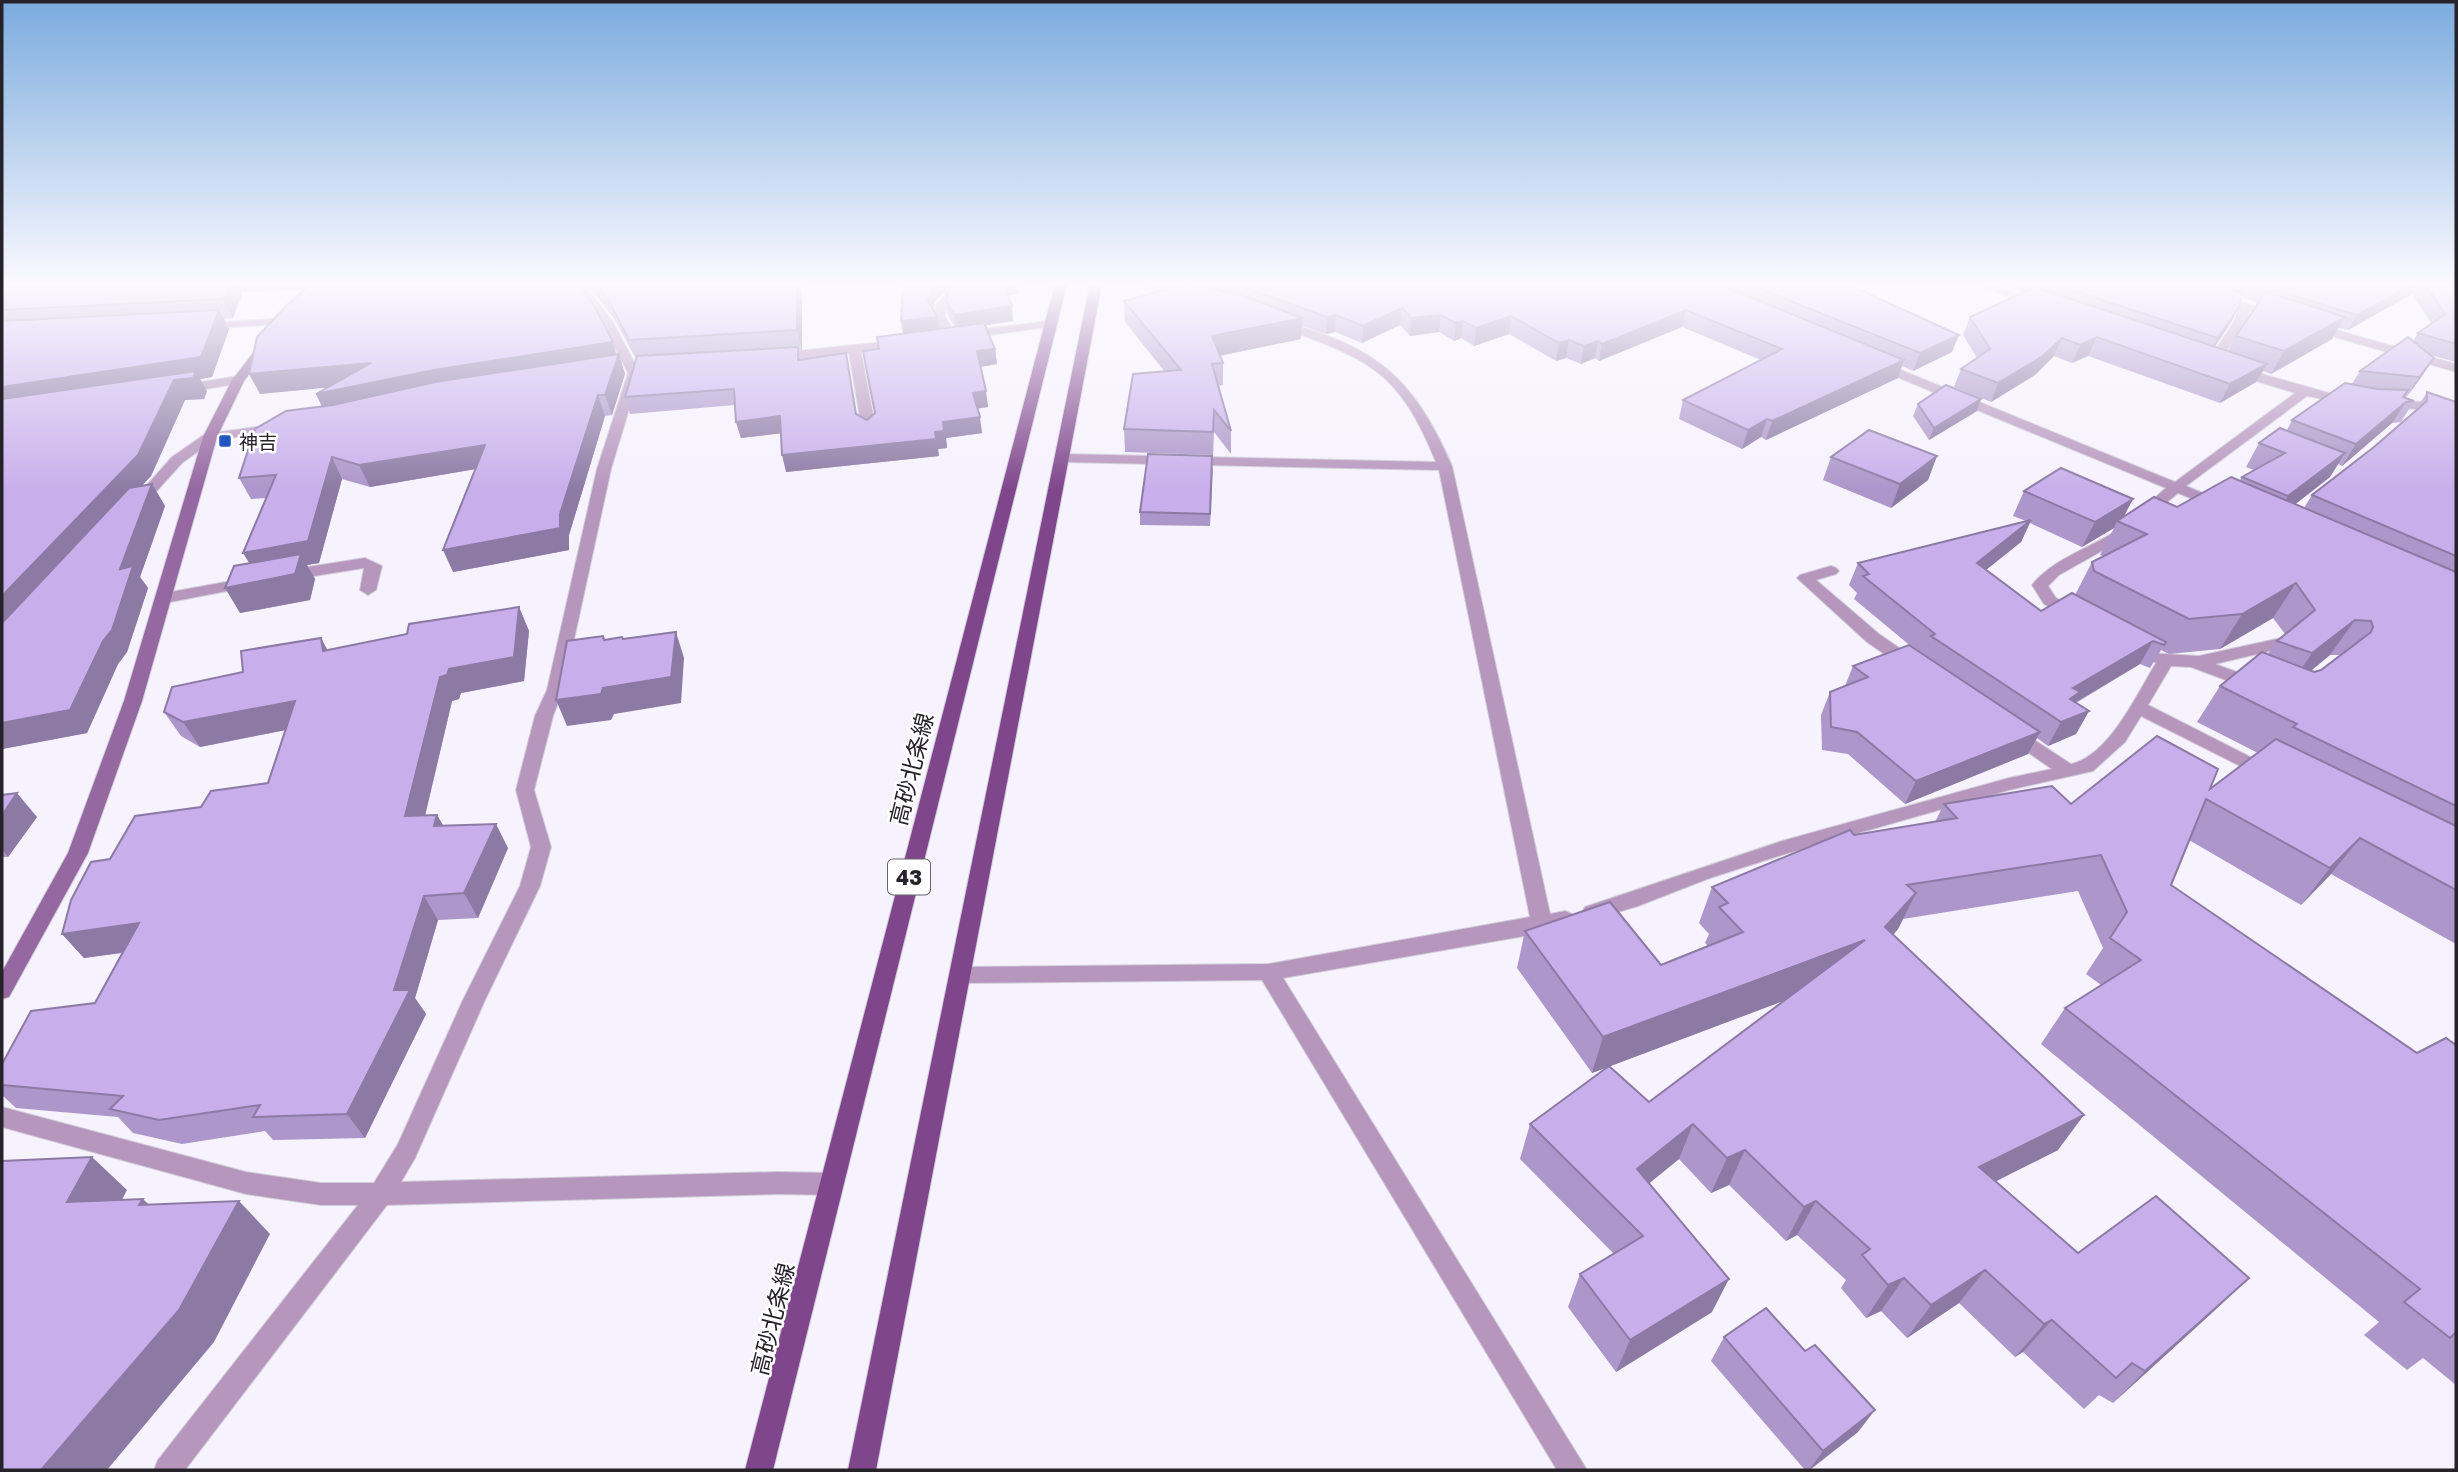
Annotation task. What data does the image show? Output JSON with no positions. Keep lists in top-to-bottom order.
{
  "streets": {
    "main road": ["高砂北条線", "43"]
  },
  "places": {
    "transit": ["神吉"]
  }
}
